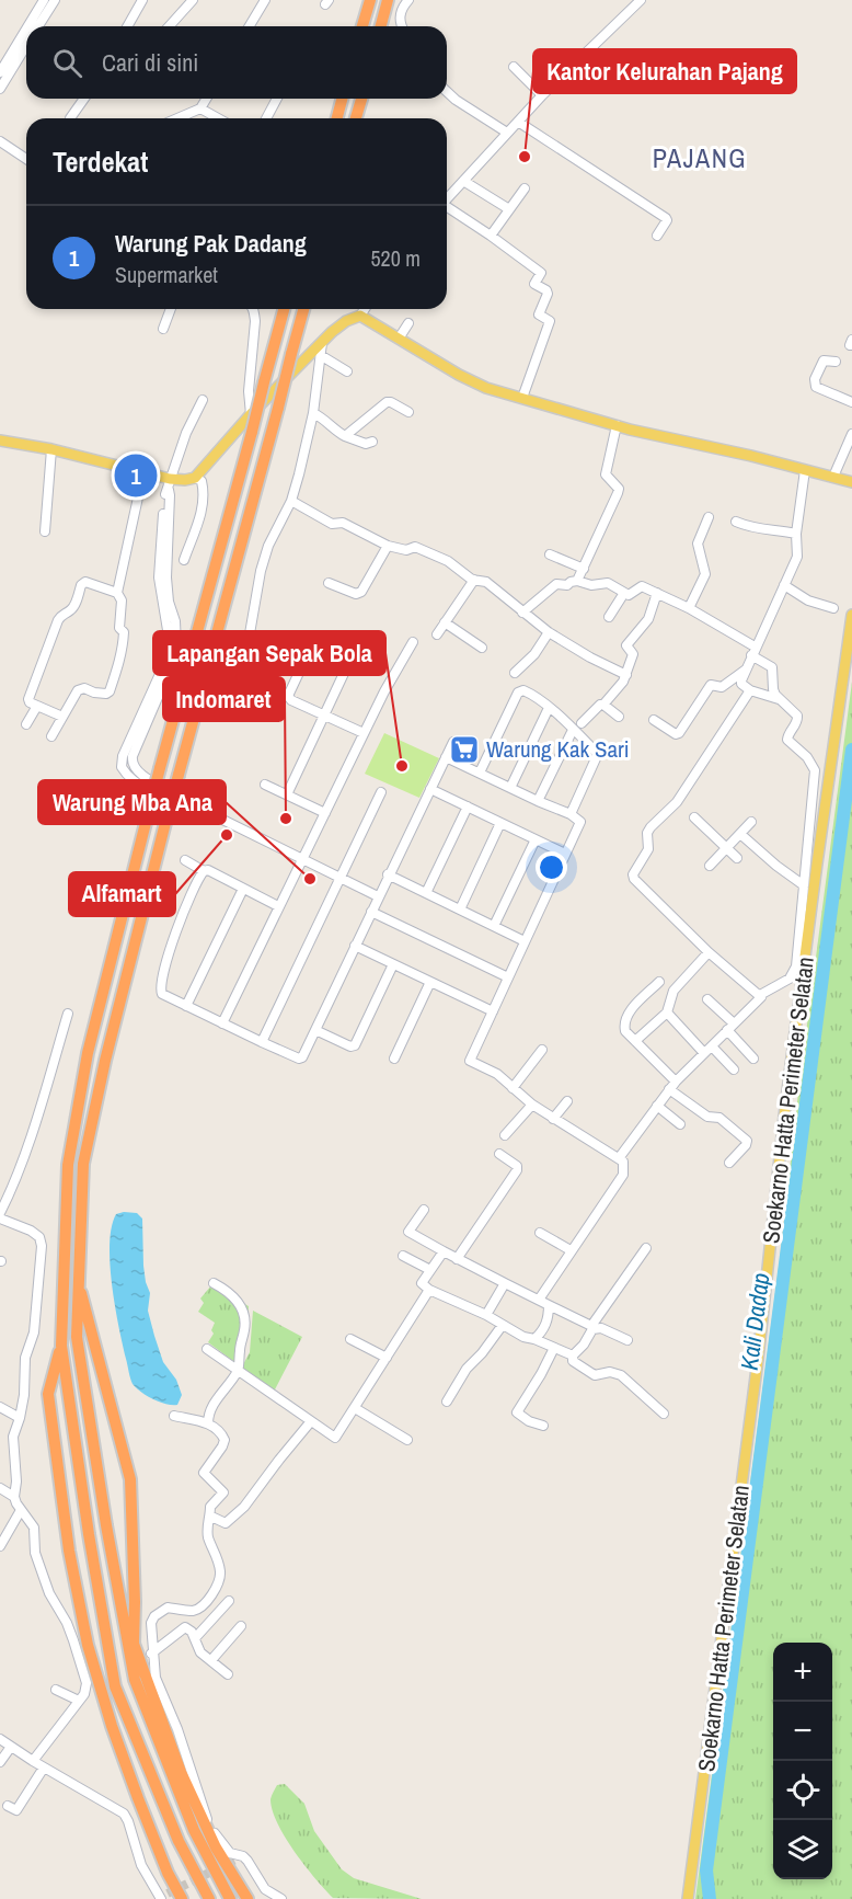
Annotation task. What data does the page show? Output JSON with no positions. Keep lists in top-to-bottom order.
{
  "streets": {
    "main road": ["Soekarno Hatta Perimeter Selatan"]
  },
  "districts": ["PAJANG"],
  "water": ["Kali Dadap"],
  "places": {
    "other": [
      "Kantor Kelurahan Pajang",
      "Lapangan Sepak Bola",
      "Indomaret",
      "Alfamart",
      "Warung Mba Ana"
    ],
    "supermarket": ["Warung Kak Sari"]
  },
  "page": {
    "search": "Cari di sini",
    "heading": "Terdekat",
    "list": [
      {
        "mark": "1",
        "name": "Warung Pak Dadang",
        "note": "Supermarket",
        "value": "520 m"
      }
    ],
    "pins": "1",
    "map_buttons": ["+", "−"]
  }
}
